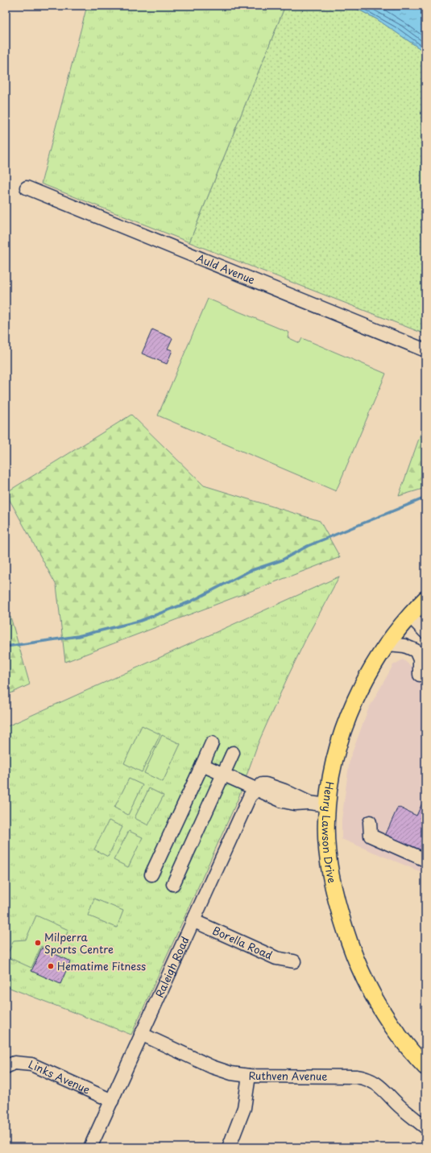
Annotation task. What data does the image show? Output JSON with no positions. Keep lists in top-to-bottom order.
{
  "streets": {
    "main road": ["Henry Lawson Drive"],
    "street": [
      "Auld Avenue",
      "Borella Road",
      "Raleigh Road",
      "Ruthven Avenue",
      "Links Avenue"
    ]
  },
  "crossings": [
    ["Henry Lawson Drive", "Raleigh Road"],
    ["Borella Road", "Raleigh Road"],
    ["Raleigh Road", "Ruthven Avenue"],
    ["Raleigh Road", "Links Avenue"]
  ],
  "places": ["Milperra Sports Centre", "Hematime Fitness"]
}
